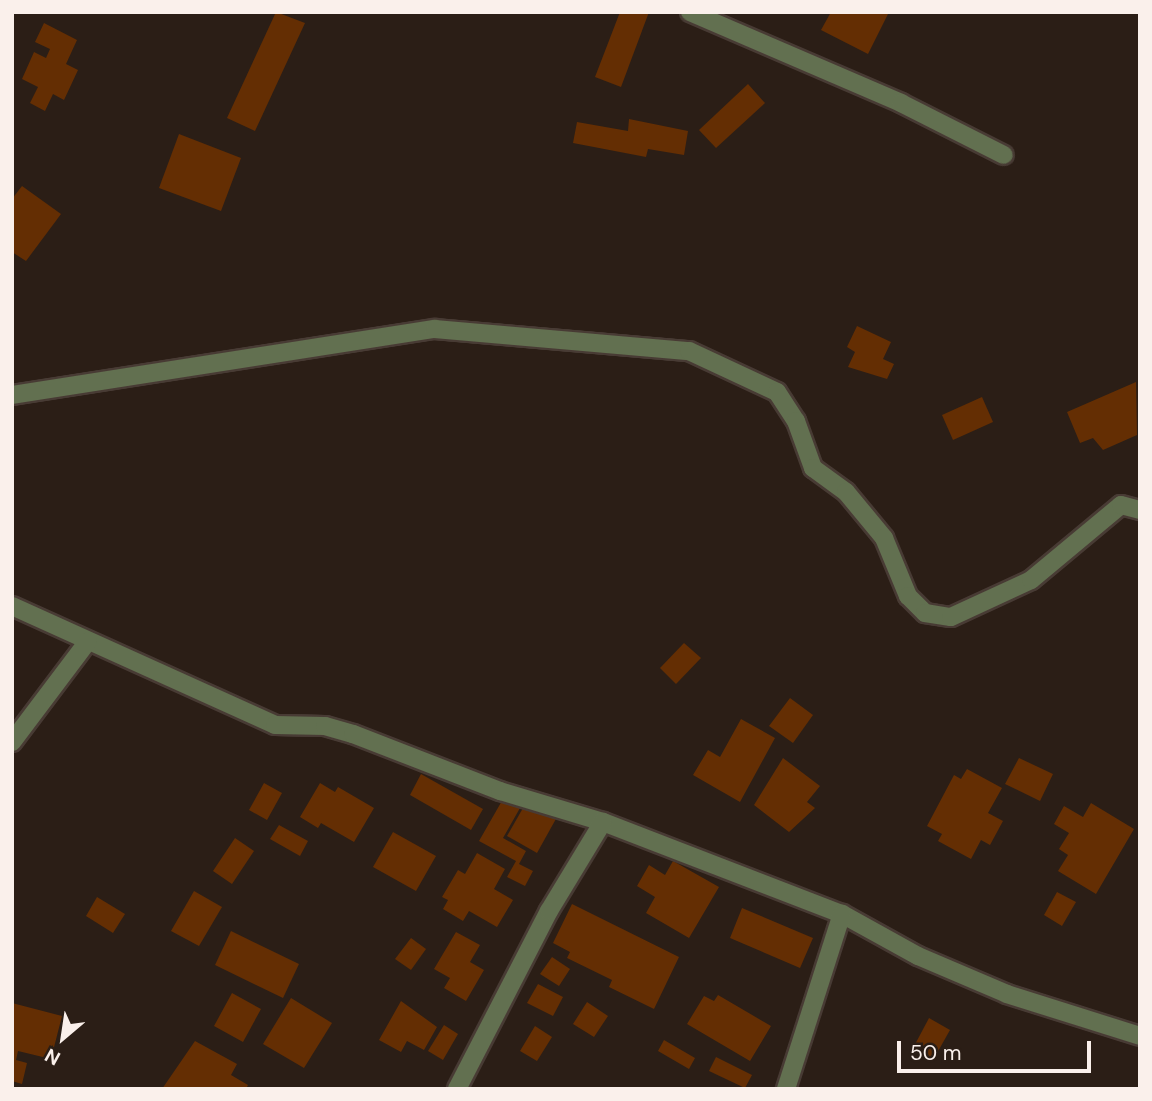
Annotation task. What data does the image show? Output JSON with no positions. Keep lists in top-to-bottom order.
{
  "scale_bar": "50 m",
  "north": "bottom left"
}
